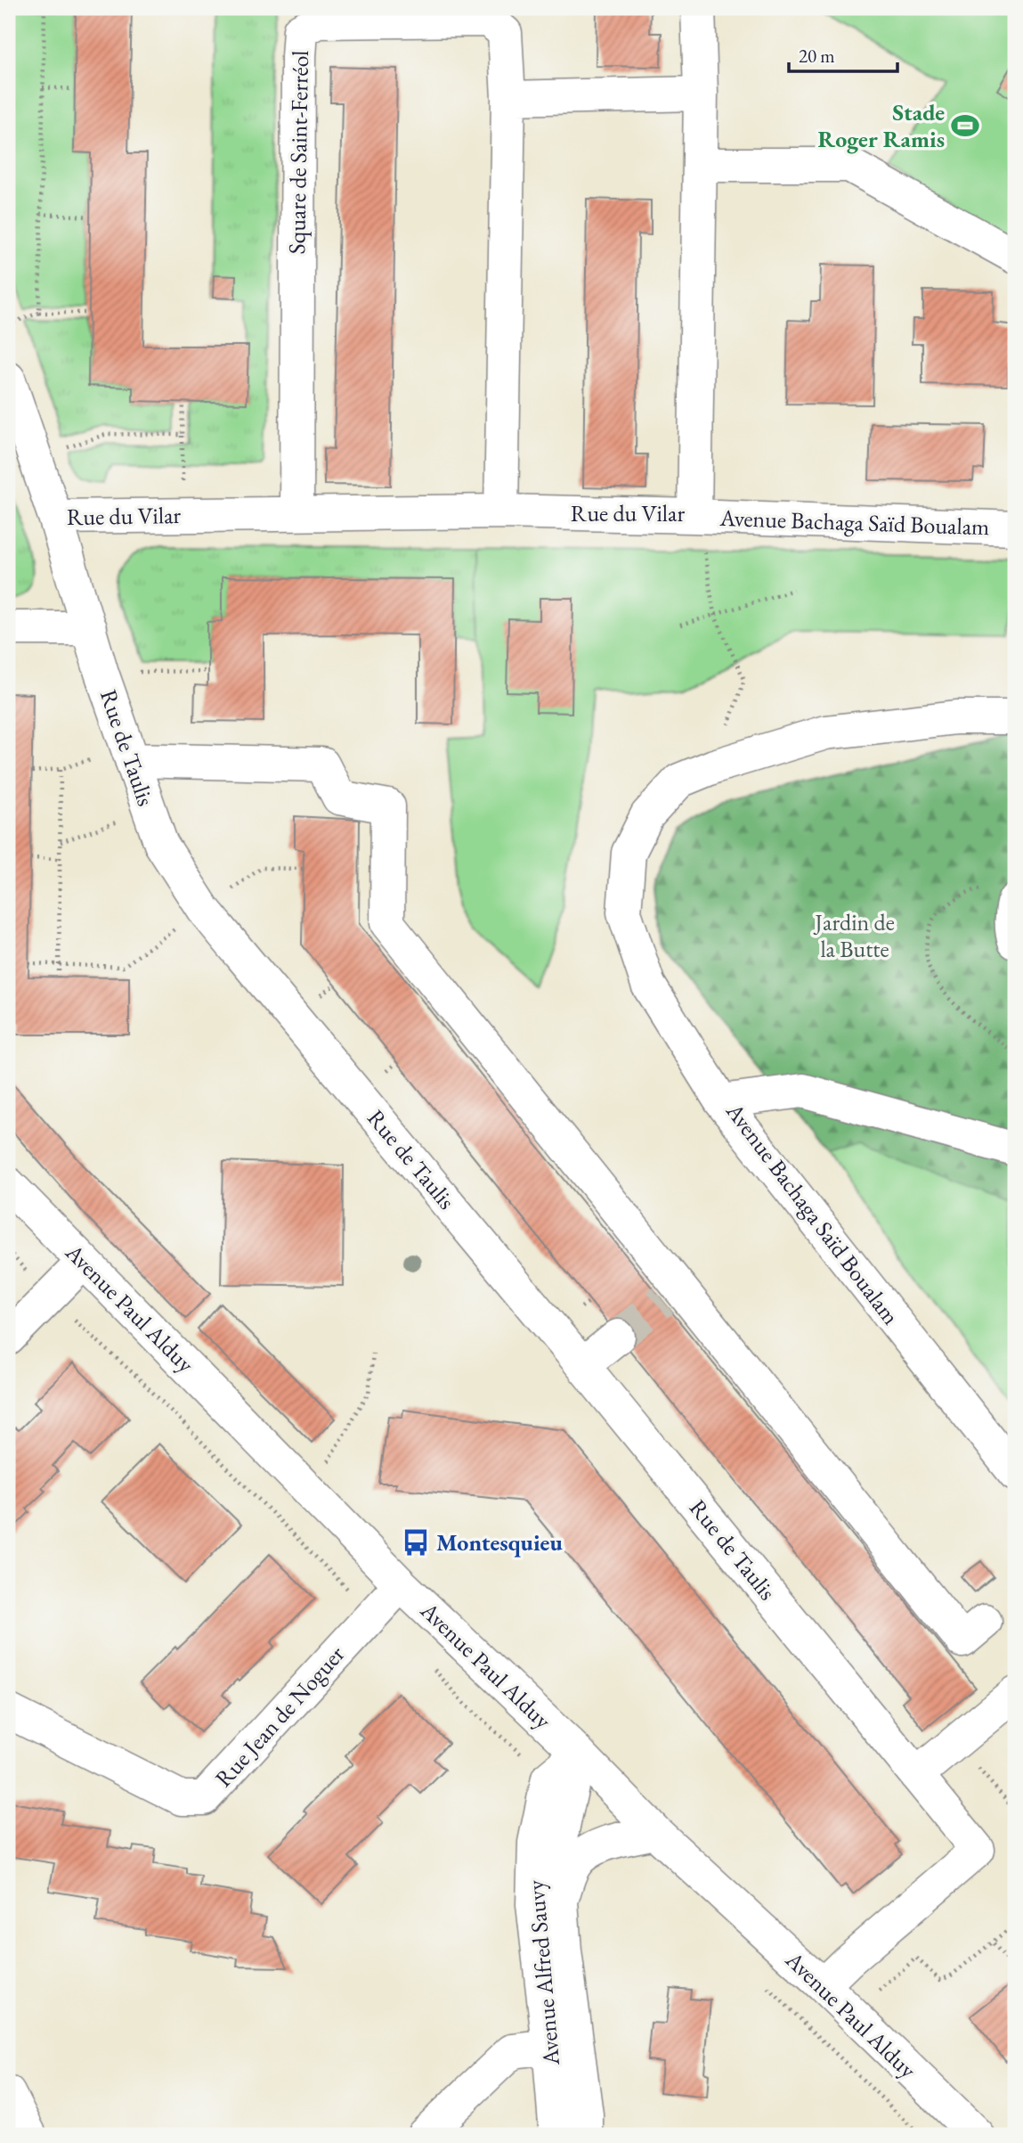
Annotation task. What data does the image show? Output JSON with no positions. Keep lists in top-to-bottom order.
{
  "streets": {
    "street": [
      "Square de Saint-Ferréol",
      "Rue du Vilar",
      "Avenue Bachaga Saïd Boualam",
      "Rue de Taulis",
      "Avenue Paul Alduy",
      "Rue Jean de Noguer",
      "Avenue Alfred Sauvy"
    ]
  },
  "crossings": [
    ["Square de Saint-Ferréol", "Rue du Vilar"],
    ["Rue du Vilar", "Avenue Bachaga Saïd Boualam"],
    ["Rue du Vilar", "Rue de Taulis"],
    ["Rue de Taulis", "Avenue Paul Alduy"],
    ["Avenue Paul Alduy", "Rue Jean de Noguer"],
    ["Avenue Paul Alduy", "Avenue Alfred Sauvy"]
  ],
  "parks": ["Jardin de la Butte"],
  "places": {
    "sports": ["Stade Roger Ramis"],
    "bus stop": ["Montesquieu"]
  },
  "scale_bar": "20 m"
}
